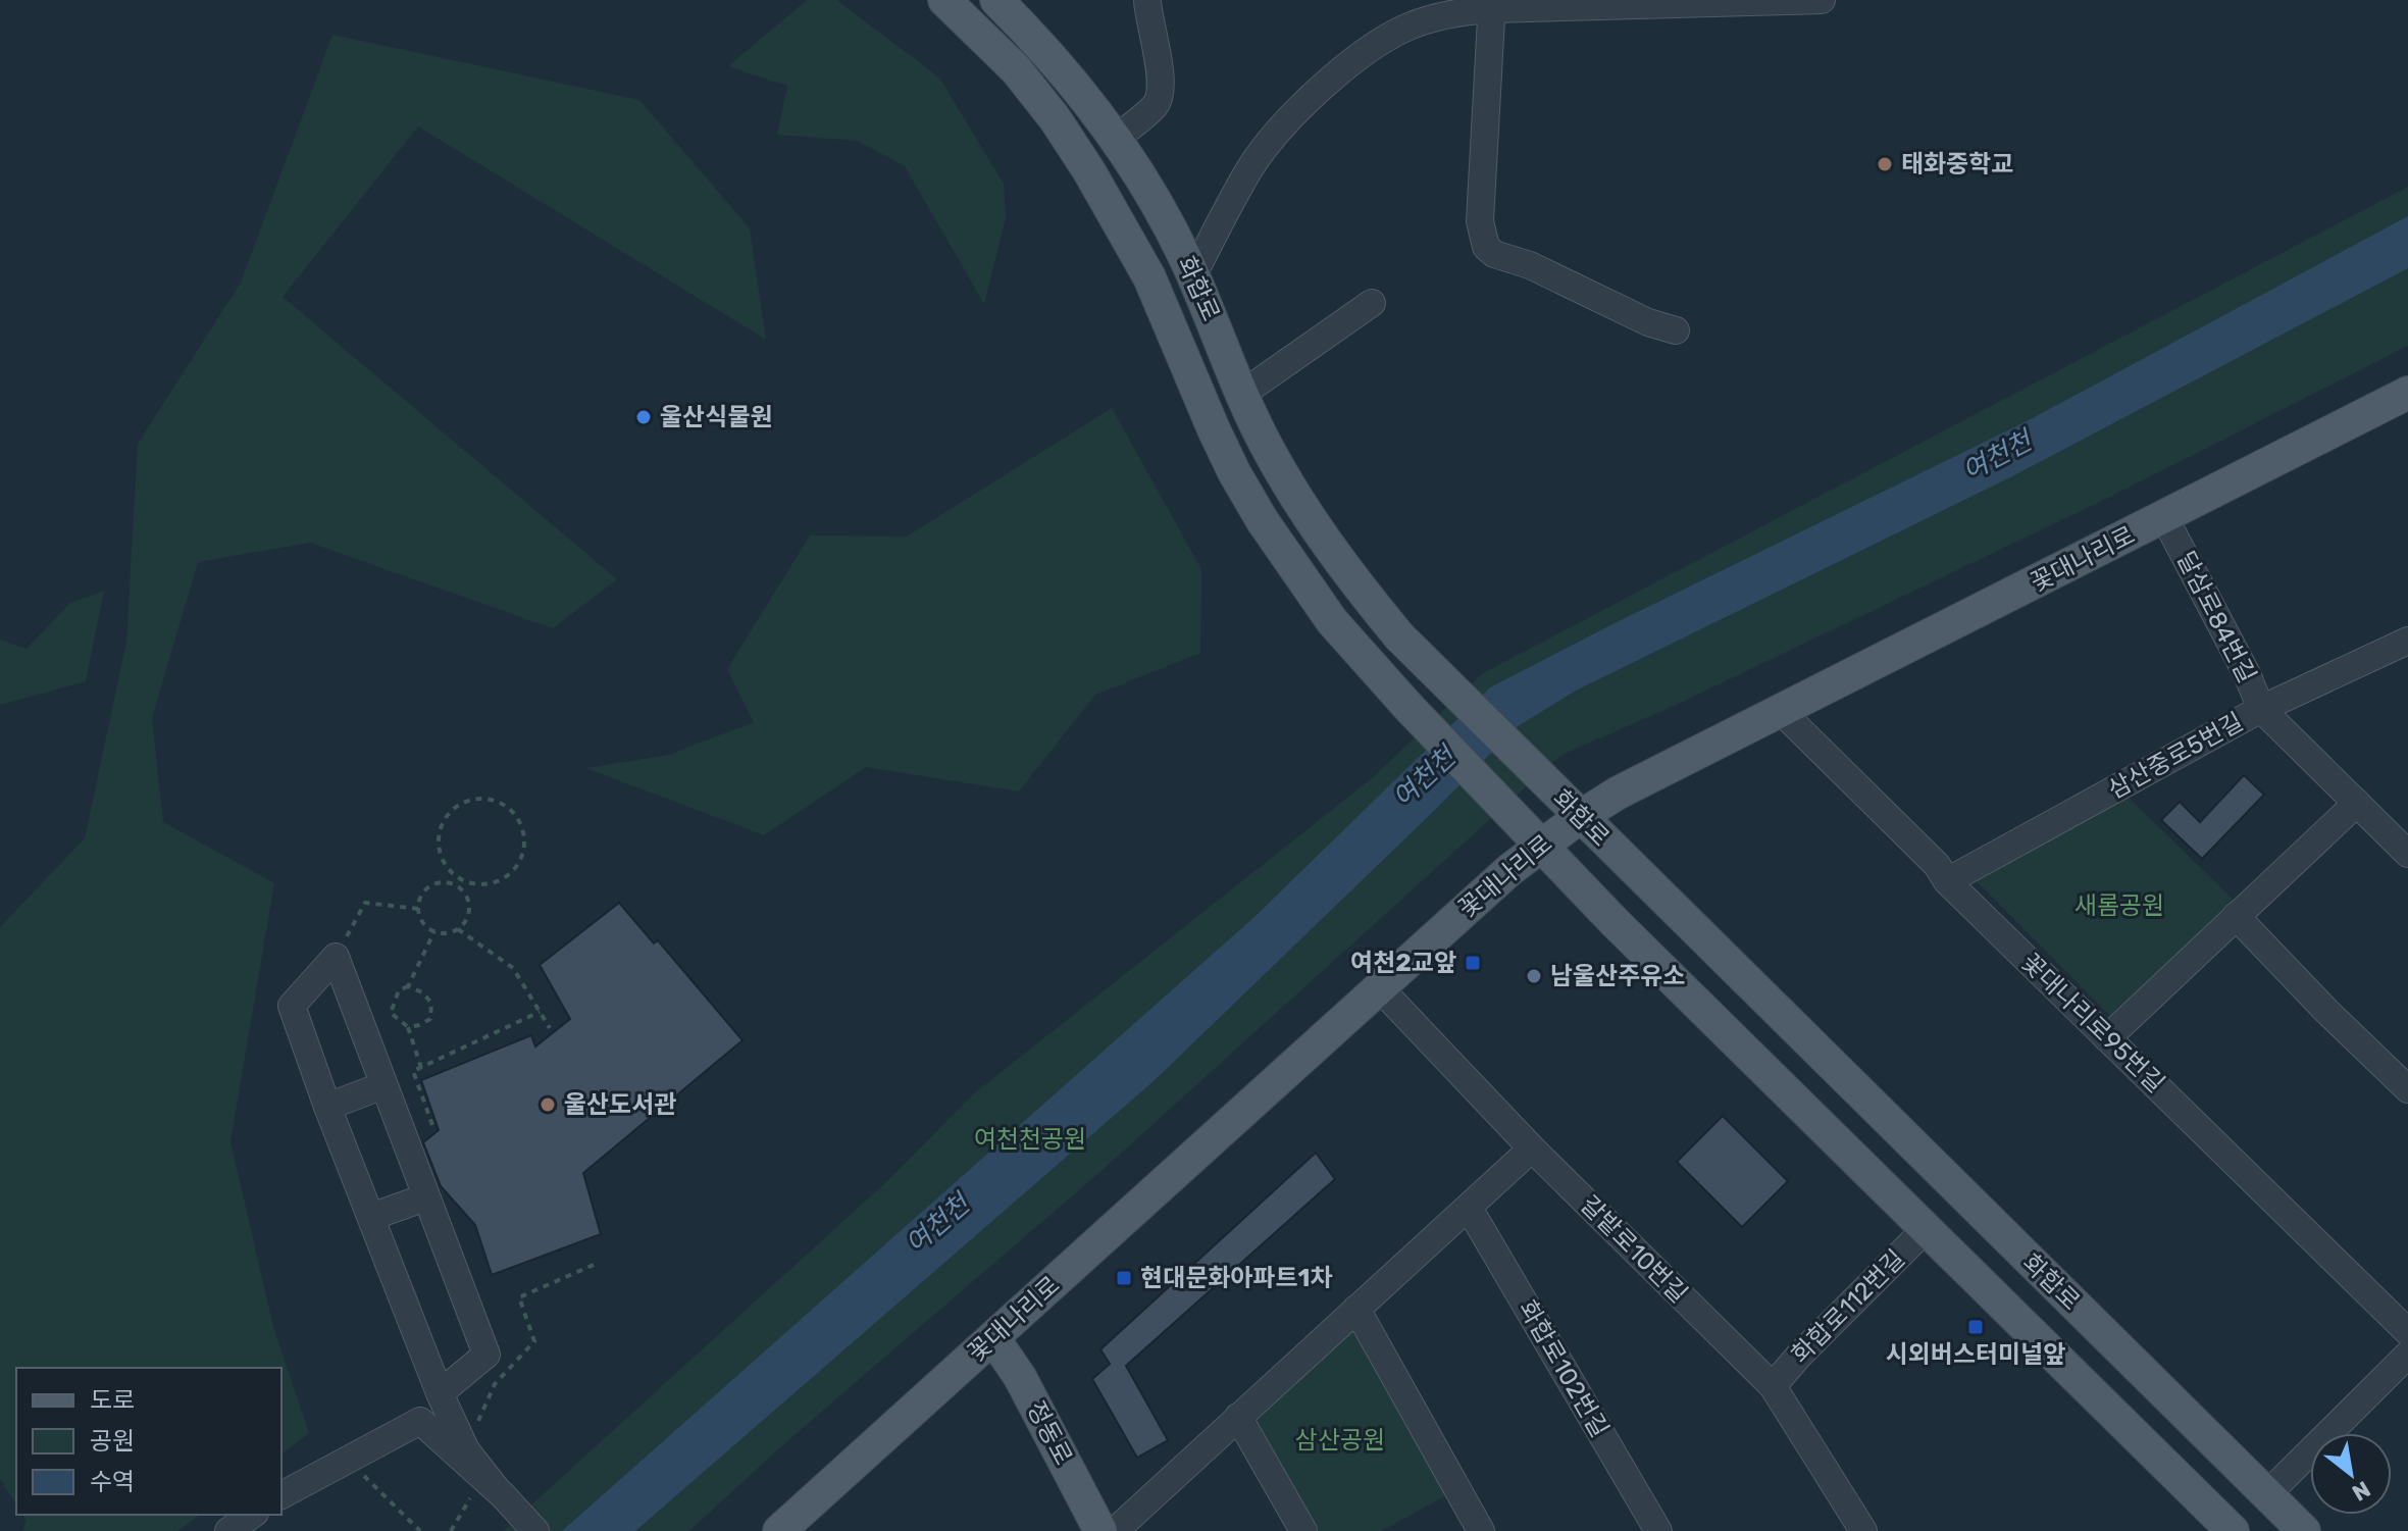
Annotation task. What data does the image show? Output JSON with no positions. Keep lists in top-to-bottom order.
{
  "streets": {
    "main road": ["화합로", "꽃대나리로", "정동로"],
    "street": [
      "달삼로84번길",
      "삼산중로5번길",
      "꽃대나리로95번길",
      "갈밭로10번길",
      "화합로112번길",
      "화합로102번길"
    ]
  },
  "crossings": [
    ["화합로", "꽃대나리로"],
    ["화합로", "화합로112번길"],
    ["꽃대나리로", "달삼로84번길"],
    ["꽃대나리로", "꽃대나리로95번길"],
    ["꽃대나리로", "갈밭로10번길"],
    ["꽃대나리로", "정동로"],
    ["달삼로84번길", "삼산중로5번길"],
    ["삼산중로5번길", "꽃대나리로95번길"],
    ["갈밭로10번길", "화합로112번길"]
  ],
  "water": ["여천천"],
  "parks": ["새롬공원", "여천천공원", "삼산공원"],
  "places": {
    "other": [
      "태화중학교",
      "울산식물원",
      "남울산주유소",
      "울산도서관"
    ],
    "transit": ["여천2교앞", "현대문화아파트1차", "시외버스터미널앞"]
  },
  "legend": ["도로", "공원", "수역"],
  "north": "bottom right"
}
